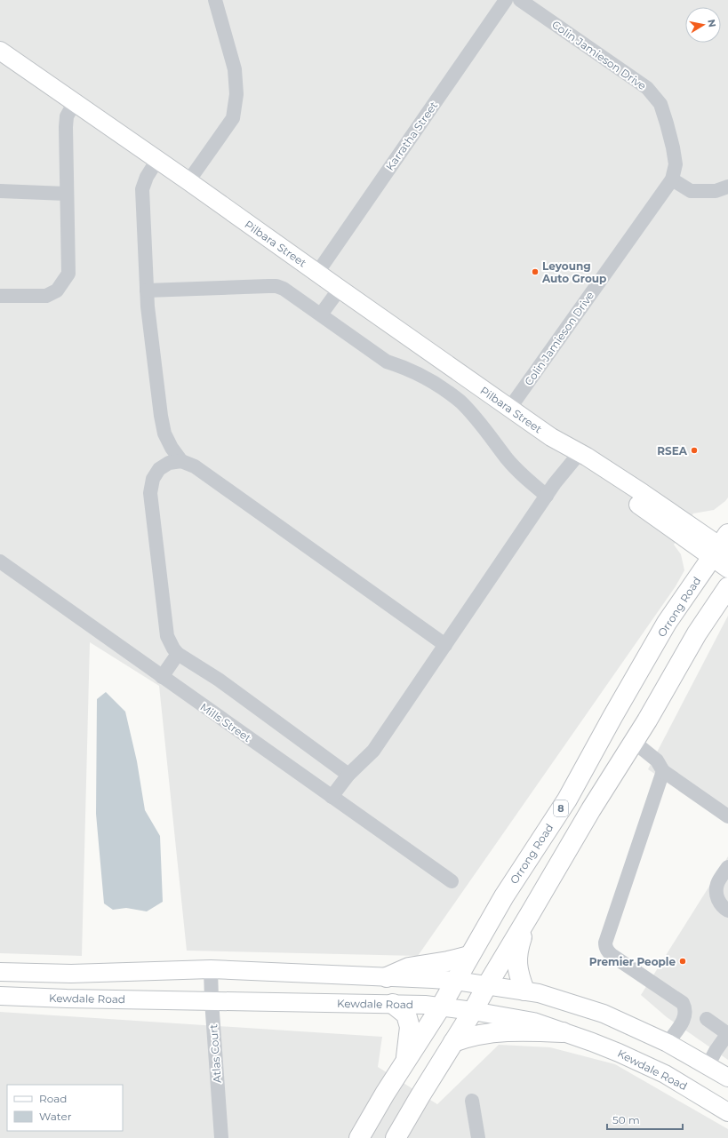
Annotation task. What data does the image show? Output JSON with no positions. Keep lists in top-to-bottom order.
{
  "streets": {
    "highway": ["Orrong Road", "8"],
    "main road": ["Pilbara Street", "Kewdale Road"],
    "street": [
      "Colin Jamieson Drive",
      "Karratha Street",
      "Mills Street",
      "Atlas Court"
    ]
  },
  "crossings": [
    ["Colin Jamieson Drive", "Pilbara Street"],
    ["Karratha Street", "Pilbara Street"],
    ["Pilbara Street", "Orrong Road"],
    ["Orrong Road", "Kewdale Road"],
    ["Kewdale Road", "Atlas Court"]
  ],
  "places": ["Leyoung Auto Group", "RSEA", "Premier People"],
  "legend": ["Road", "Water"],
  "scale_bar": "50 m",
  "north": "right"
}
